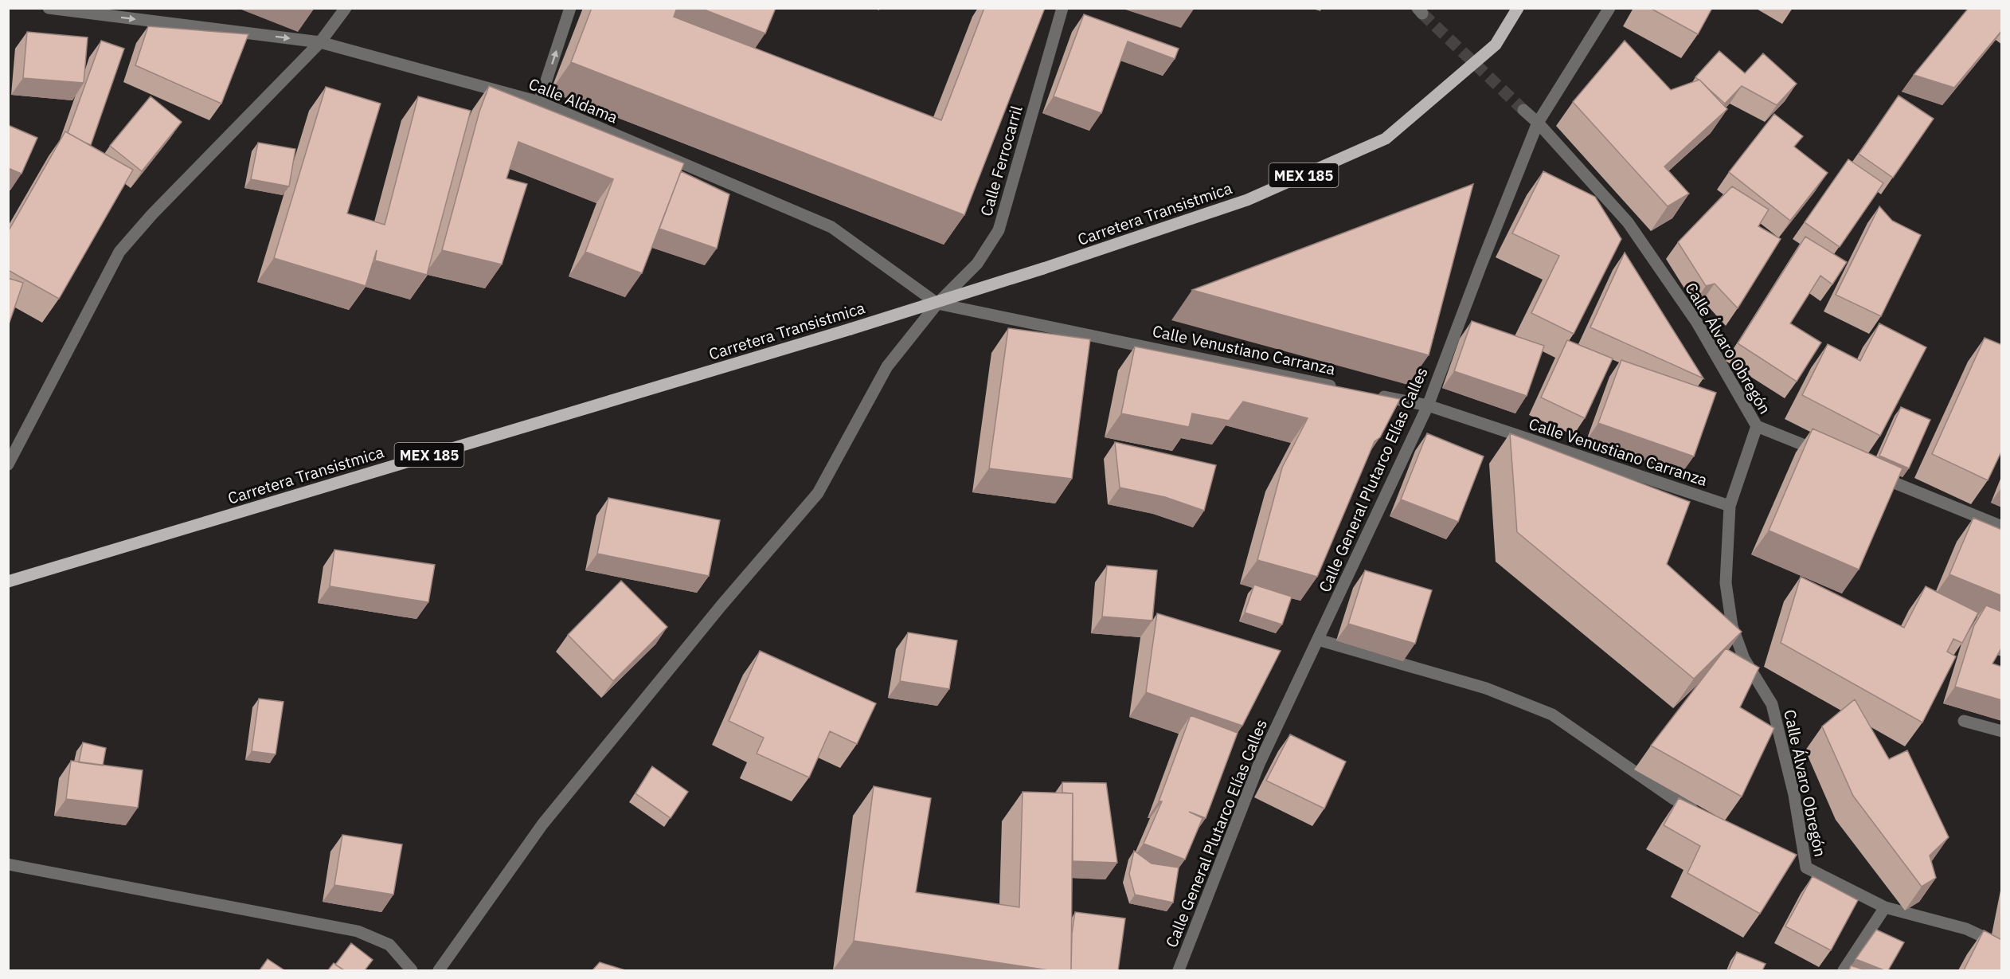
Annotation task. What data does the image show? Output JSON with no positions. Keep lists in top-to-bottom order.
{
  "streets": {
    "main road": ["MEX 185", "Carretera Transistmica"],
    "street": [
      "Calle Aldama",
      "Calle Ferrocarril",
      "Calle Álvaro Obregón",
      "Calle Venustiano Carranza",
      "Calle General Plutarco Elías Calles"
    ]
  },
  "crossings": [
    ["Calle Aldama", "Calle Ferrocarril"],
    ["Calle Aldama", "Calle Venustiano Carranza"],
    ["Calle Ferrocarril", "Calle Venustiano Carranza"],
    ["Calle Álvaro Obregón", "Calle Venustiano Carranza"],
    ["Calle Álvaro Obregón", "Calle General Plutarco Elías Calles"],
    ["Calle Venustiano Carranza", "Calle General Plutarco Elías Calles"]
  ]
}
